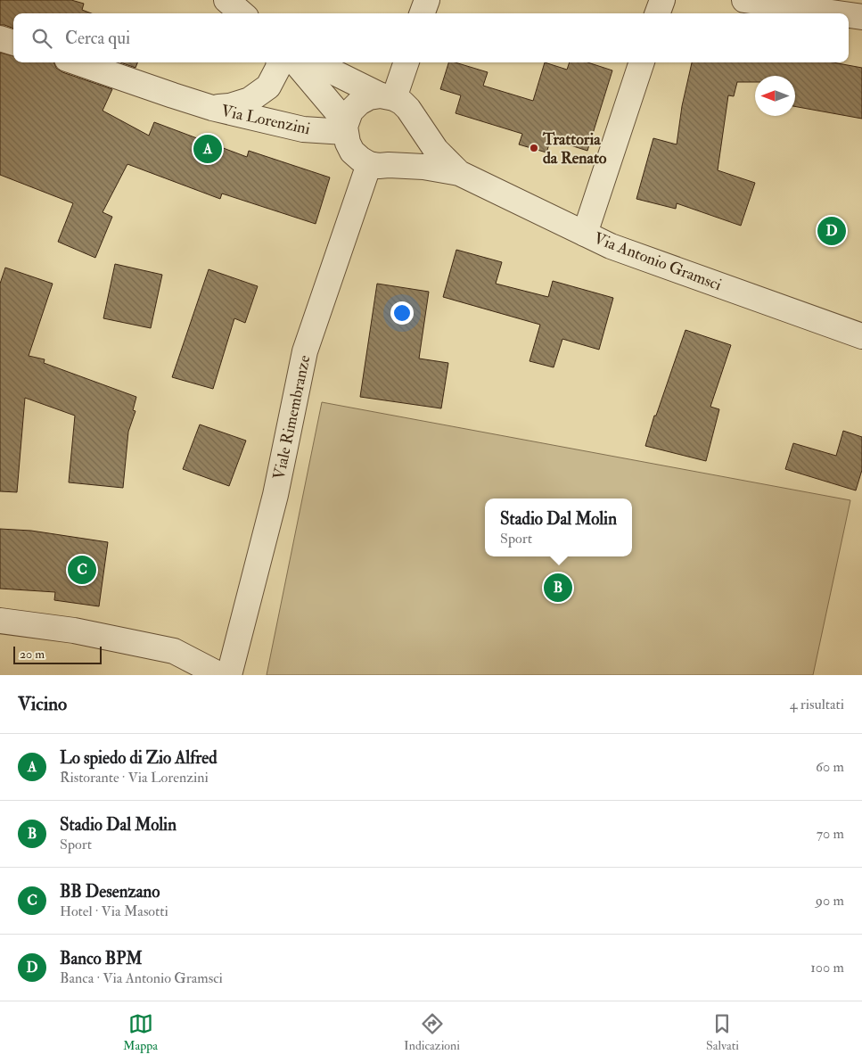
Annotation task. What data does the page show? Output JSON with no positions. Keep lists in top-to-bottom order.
{
  "streets": {
    "street": ["Via Lorenzini", "Via Antonio Gramsci", "Viale Rimembranze"]
  },
  "crossings": [
    ["Via Lorenzini", "Via Antonio Gramsci"],
    ["Via Lorenzini", "Viale Rimembranze"],
    ["Via Antonio Gramsci", "Viale Rimembranze"]
  ],
  "places": ["Trattoria da Renato"],
  "scale_bar": "20 m",
  "north": "left",
  "page": {
    "search": "Cerca qui",
    "pins": [
      "A",
      "D",
      "C",
      "B"
    ],
    "popup": ["Stadio Dal Molin", "Sport"],
    "scale": "20 m",
    "heading": ["Vicino", "4 risultati"],
    "list": [
      {
        "mark": "A",
        "name": "Lo spiedo di Zio Alfred",
        "note": "Ristorante · Via Lorenzini",
        "value": "60 m"
      },
      {
        "mark": "B",
        "name": "Stadio Dal Molin",
        "note": "Sport",
        "value": "70 m"
      },
      {
        "mark": "C",
        "name": "BB Desenzano",
        "note": "Hotel · Via Masotti",
        "value": "90 m"
      },
      {
        "mark": "D",
        "name": "Banco BPM",
        "note": "Banca · Via Antonio Gramsci",
        "value": "100 m"
      }
    ],
    "nav": ["Mappa", "Indicazioni", "Salvati"]
  }
}
